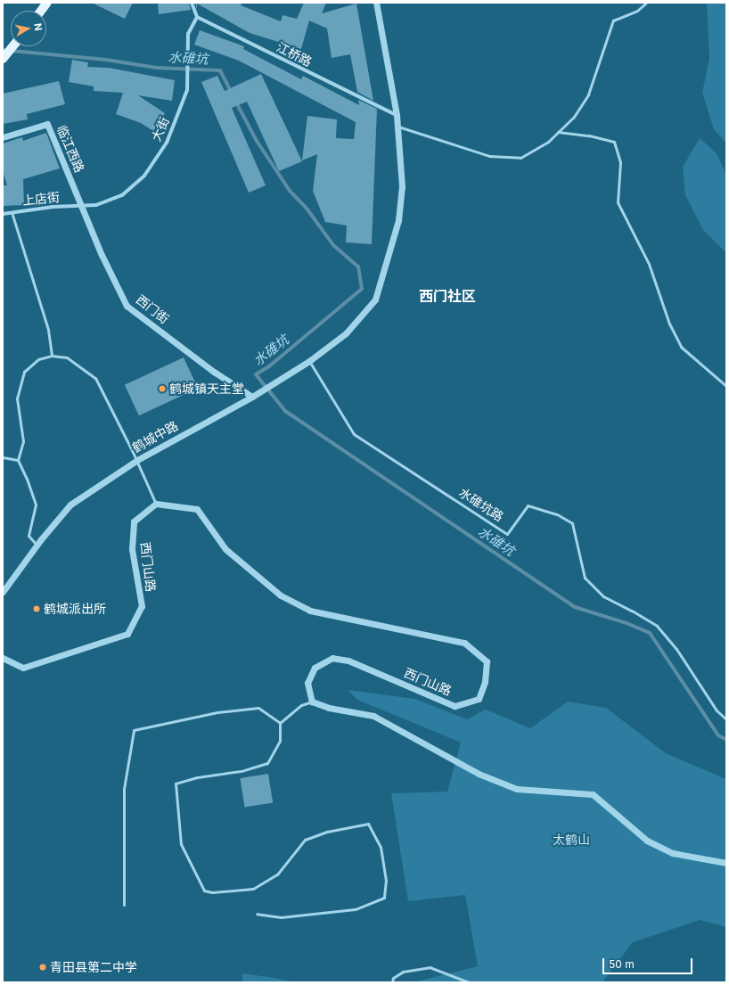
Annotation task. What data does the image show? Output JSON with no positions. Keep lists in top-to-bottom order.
{
  "streets": {
    "street": [
      "江桥路",
      "大街",
      "临江西路",
      "上店街",
      "西门街",
      "鹤城中路",
      "西门山路"
    ],
    "lane": ["水碓坑路"]
  },
  "crossings": [
    ["江桥路", "大街"],
    ["江桥路", "鹤城中路"],
    ["大街", "临江西路"],
    ["大街", "上店街"],
    ["大街", "西门街"],
    ["临江西路", "上店街"],
    ["临江西路", "西门街"],
    ["上店街", "西门街"],
    ["西门街", "鹤城中路"],
    ["鹤城中路", "水碓坑路"]
  ],
  "districts": ["西门社区"],
  "water": ["水碓坑"],
  "parks": ["太鹤山"],
  "places": ["鹤城镇天主堂", "鹤城派出所", "青田县第二中学"],
  "scale_bar": "50 m",
  "north": "right"
}
